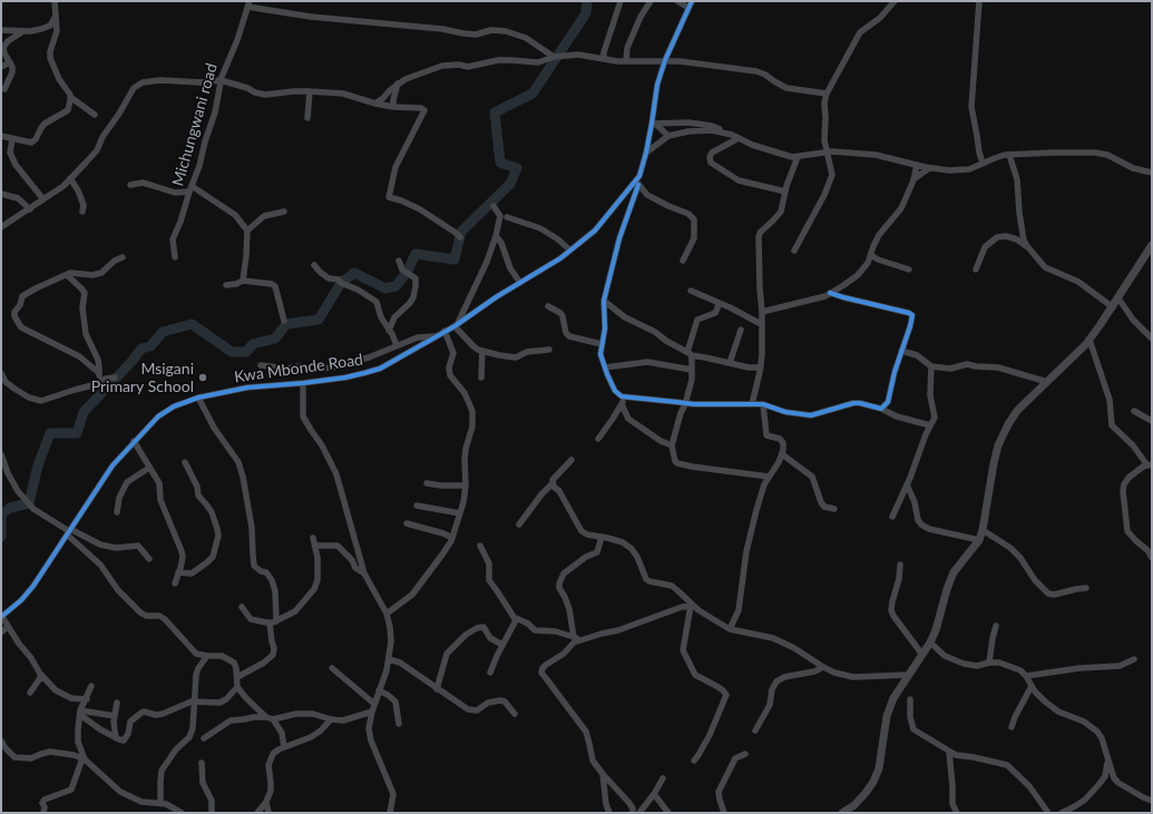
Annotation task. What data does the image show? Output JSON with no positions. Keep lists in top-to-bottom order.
{
  "streets": {
    "street": ["Michungwani road", "Kwa Mbonde Road"]
  },
  "places": ["Msigani Primary School"]
}
